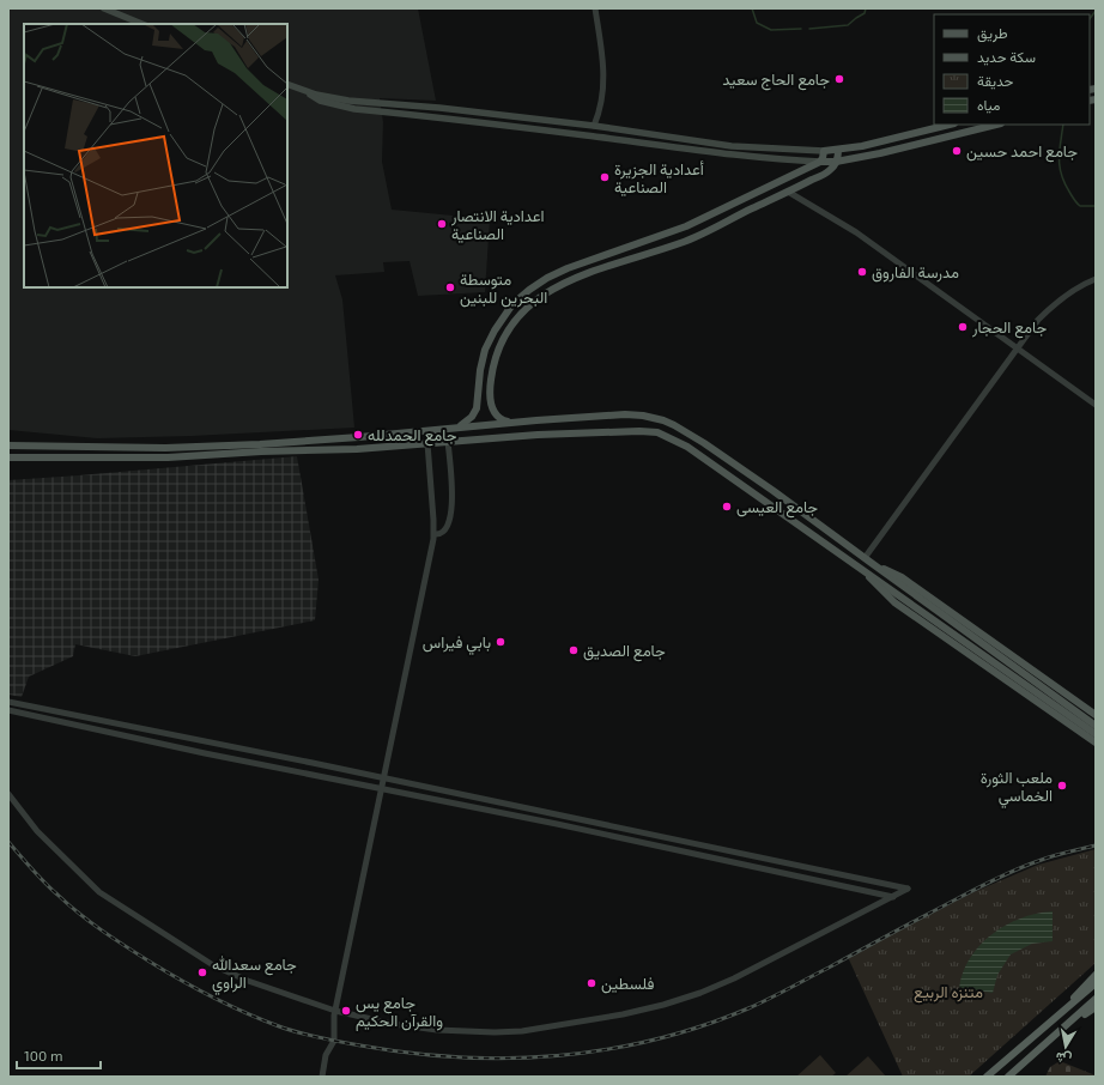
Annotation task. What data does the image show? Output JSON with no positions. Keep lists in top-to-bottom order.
{
  "parks": ["متنزه الربيع"],
  "places": [
    "جامع الحاج سعيد",
    "جامع احمد حسين",
    "أعدادية الجزيرة الصناعية",
    "اعدادية الانتصار الصناعية",
    "مدرسة الفاروق",
    "متوسطة البحرين للبنين",
    "جامع الحجار",
    "جامع الحمدلله",
    "جامع العيسى",
    "بابي فيراس",
    "جامع الصديق",
    "ملعب الثورة الخماسي",
    "جامع سعدالله الراوي",
    "فلسطين",
    "جامع يس والقرآن الحكيم"
  ],
  "legend": [
    "طريق",
    "سكة حديد",
    "حديقة",
    "مياه"
  ],
  "scale_bar": "100 m",
  "north": "bottom"
}
